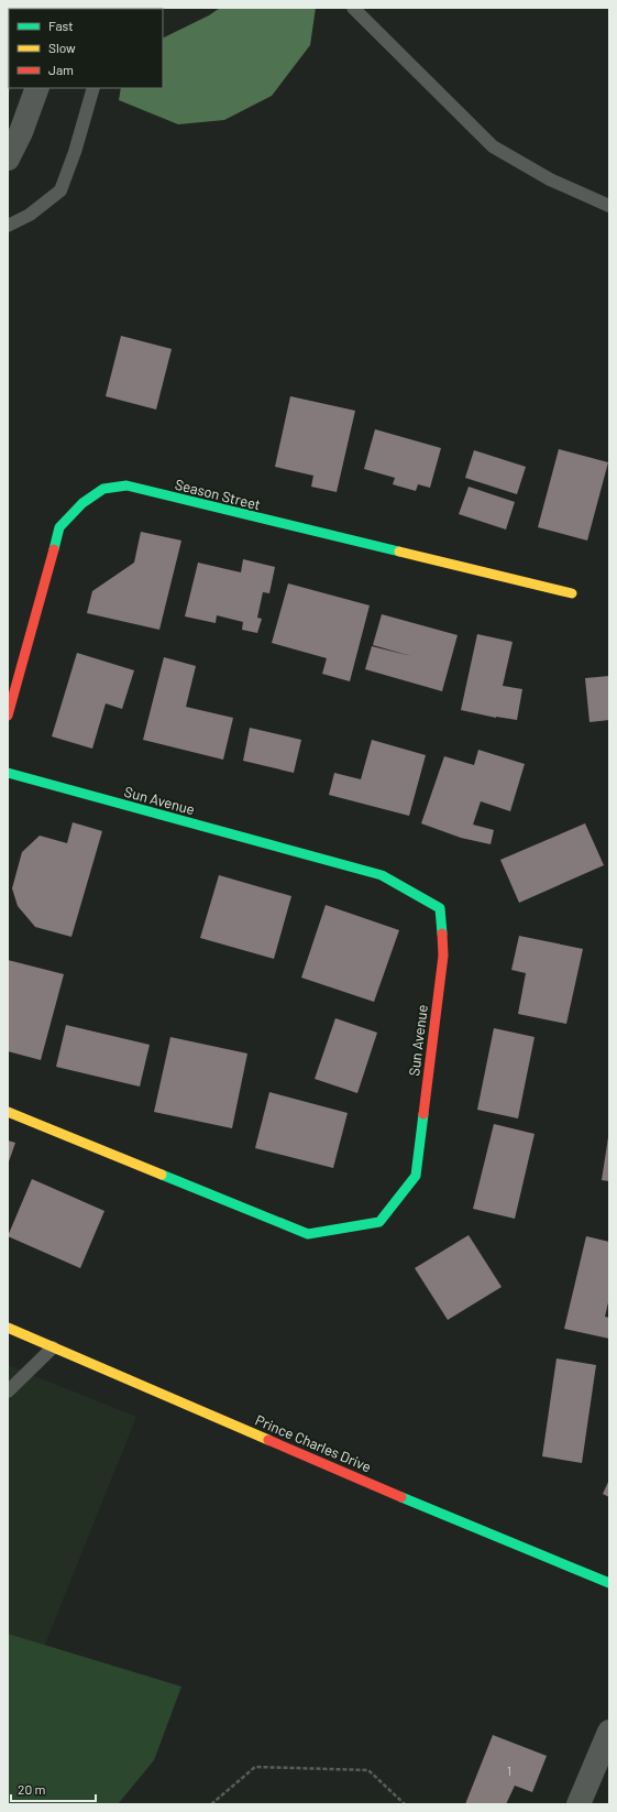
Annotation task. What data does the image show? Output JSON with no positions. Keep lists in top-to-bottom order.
{
  "streets": {
    "main road": ["Season Street", "Sun Avenue", "Prince Charles Drive"]
  },
  "house_numbers": ["1"],
  "legend": ["Fast", "Slow", "Jam"],
  "scale_bar": "20 m"
}
